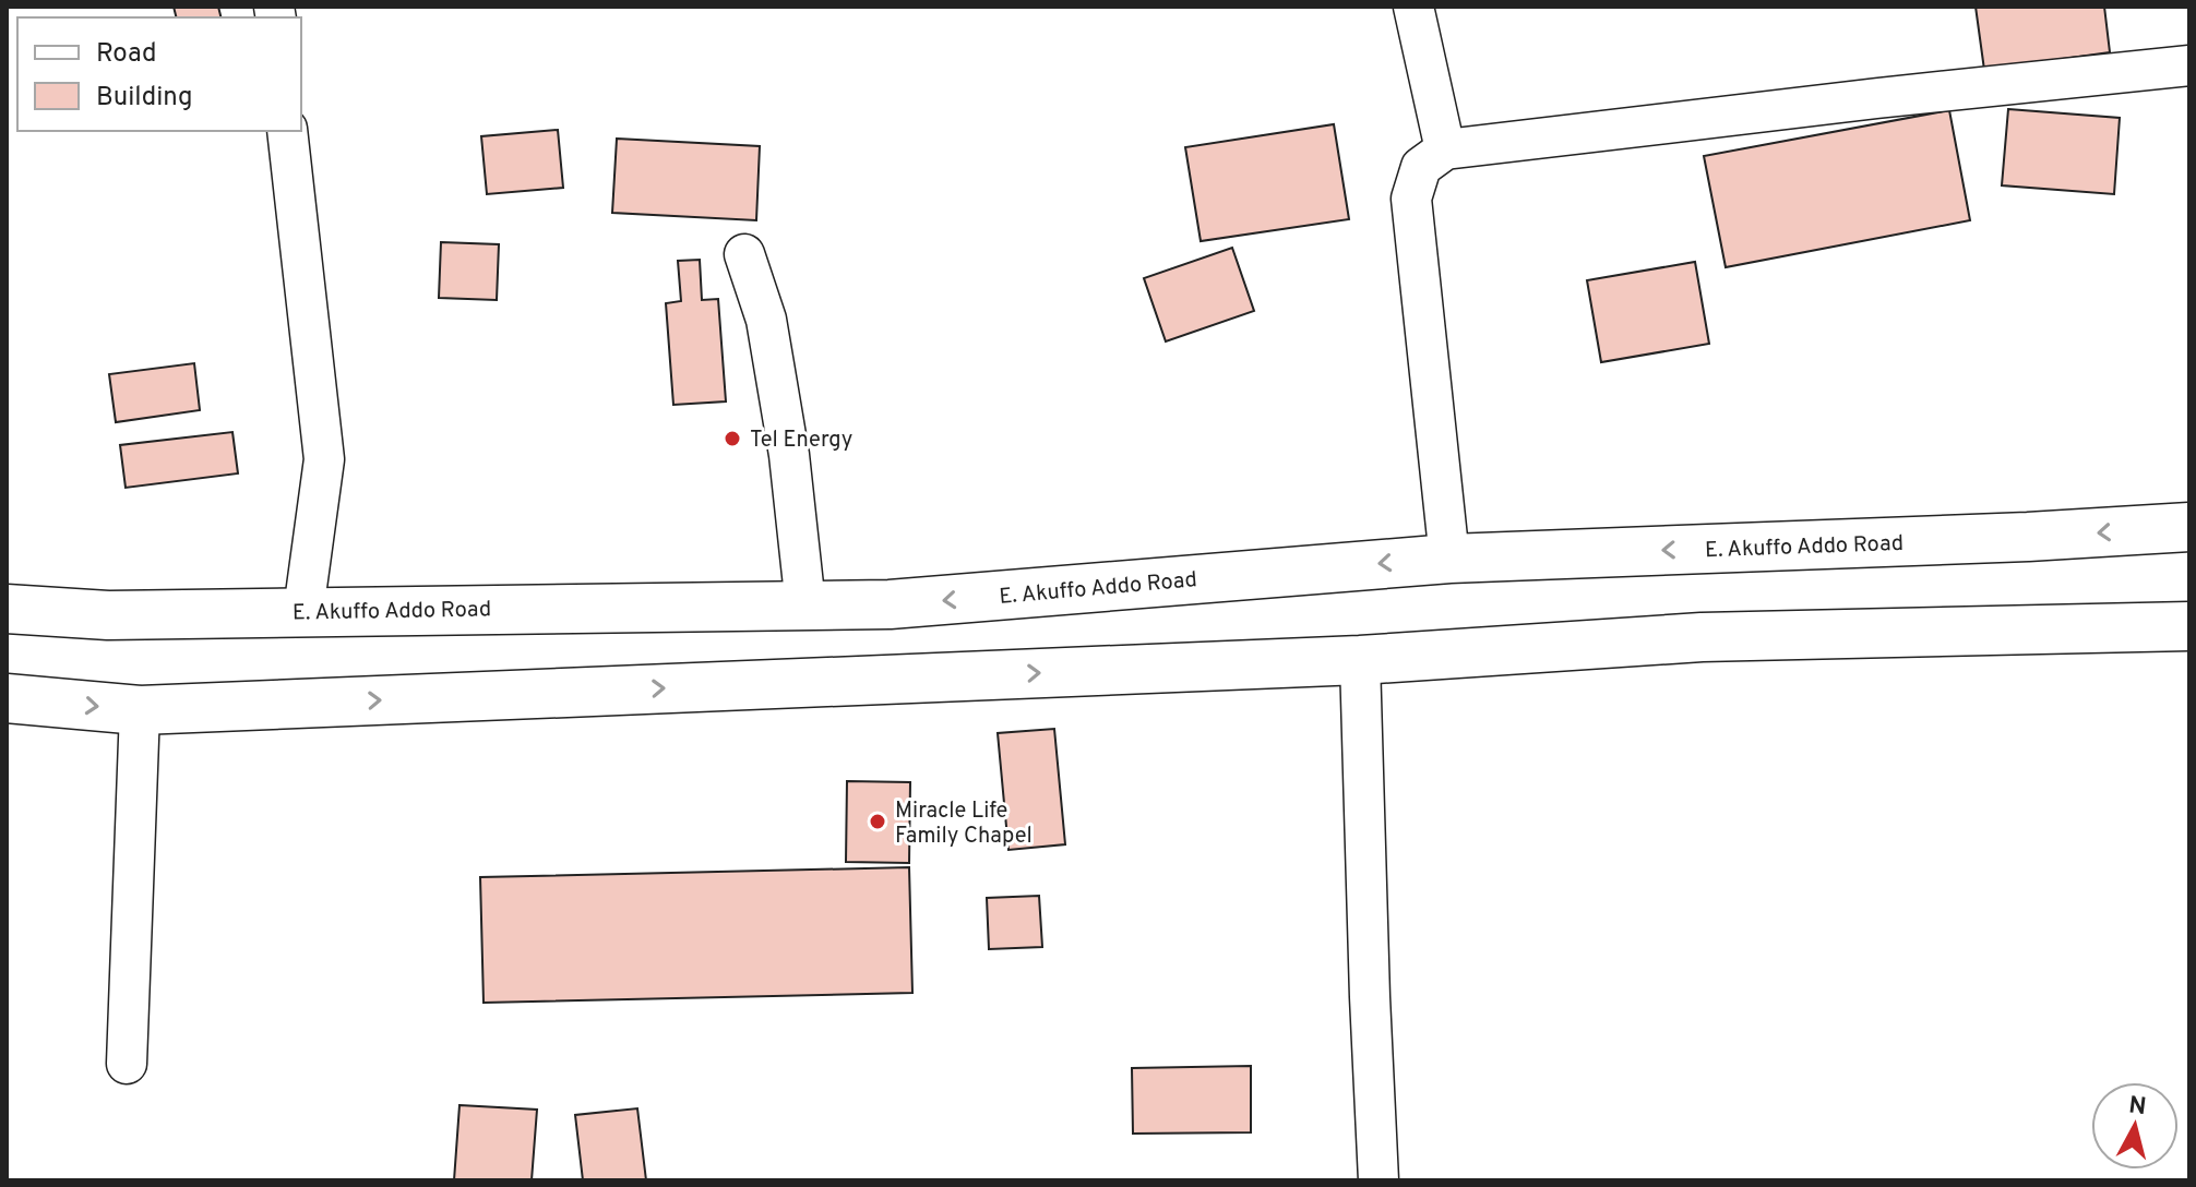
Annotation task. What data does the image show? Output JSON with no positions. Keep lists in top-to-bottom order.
{
  "streets": {
    "main road": ["E. Akuffo Addo Road"]
  },
  "places": ["Tel Energy", "Miracle Life Family Chapel"],
  "legend": ["Road", "Building"],
  "north": "top"
}
